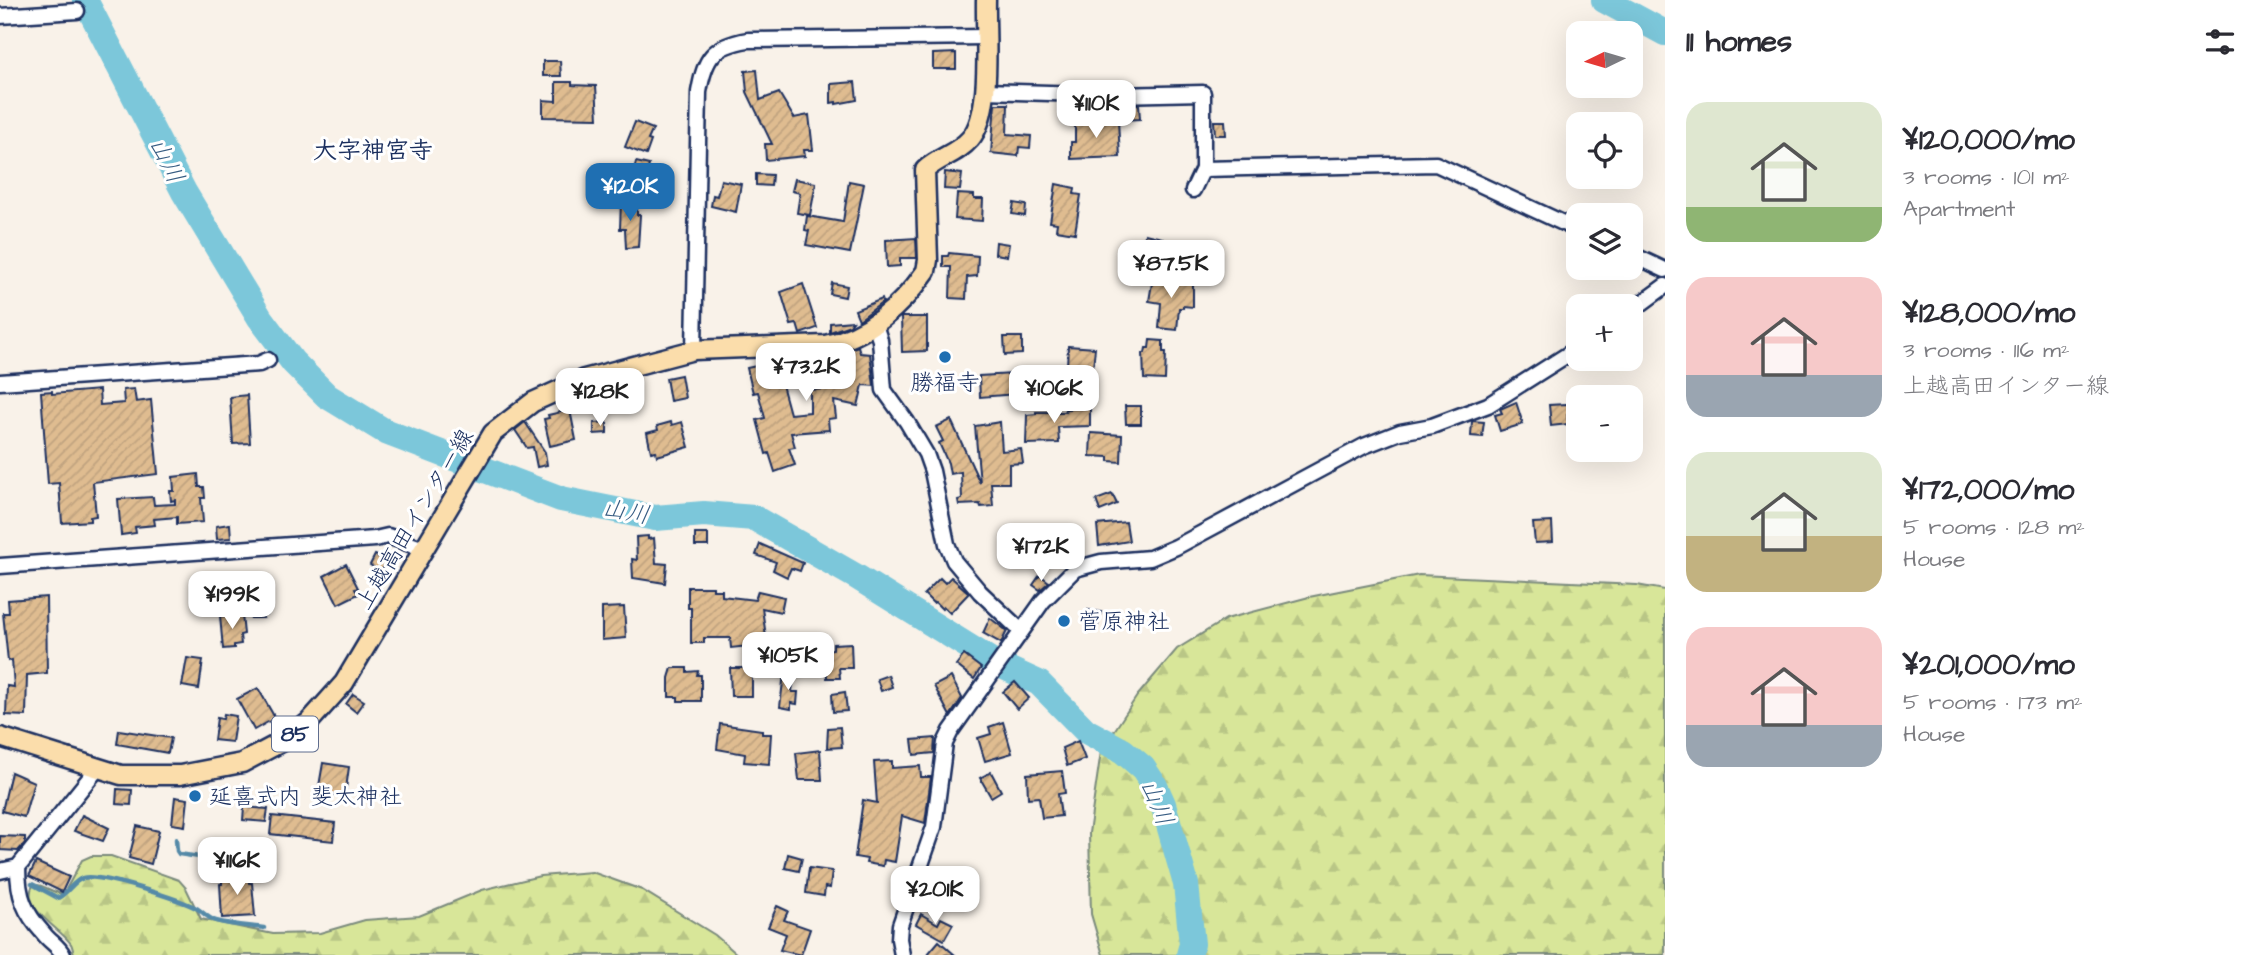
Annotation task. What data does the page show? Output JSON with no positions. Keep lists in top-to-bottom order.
{
  "streets": {
    "main road": ["上越高田インター線", "85"]
  },
  "districts": ["大字神宮寺"],
  "water": ["山川"],
  "places": ["勝福寺", "菅原神社", "延喜式内 斐太神社"],
  "north": "left",
  "page": {
    "heading": "11 homes",
    "map_buttons": ["+", "−"],
    "price": [
      "¥110K",
      "¥120K",
      "¥87.5K",
      "¥73.2K",
      "¥106K",
      "¥128K",
      "¥172K",
      "¥199K",
      "¥105K",
      "¥116K",
      "¥201K"
    ],
    "list": [
      {
        "name": "¥120,000/mo",
        "note": "3 rooms · 101 m² · Apartment"
      },
      {
        "name": "¥128,000/mo",
        "note": "3 rooms · 116 m² · 上越高田インター線"
      },
      {
        "name": "¥172,000/mo",
        "note": "5 rooms · 128 m² · House"
      },
      {
        "name": "¥201,000/mo",
        "note": "5 rooms · 173 m² · House"
      }
    ]
  }
}
